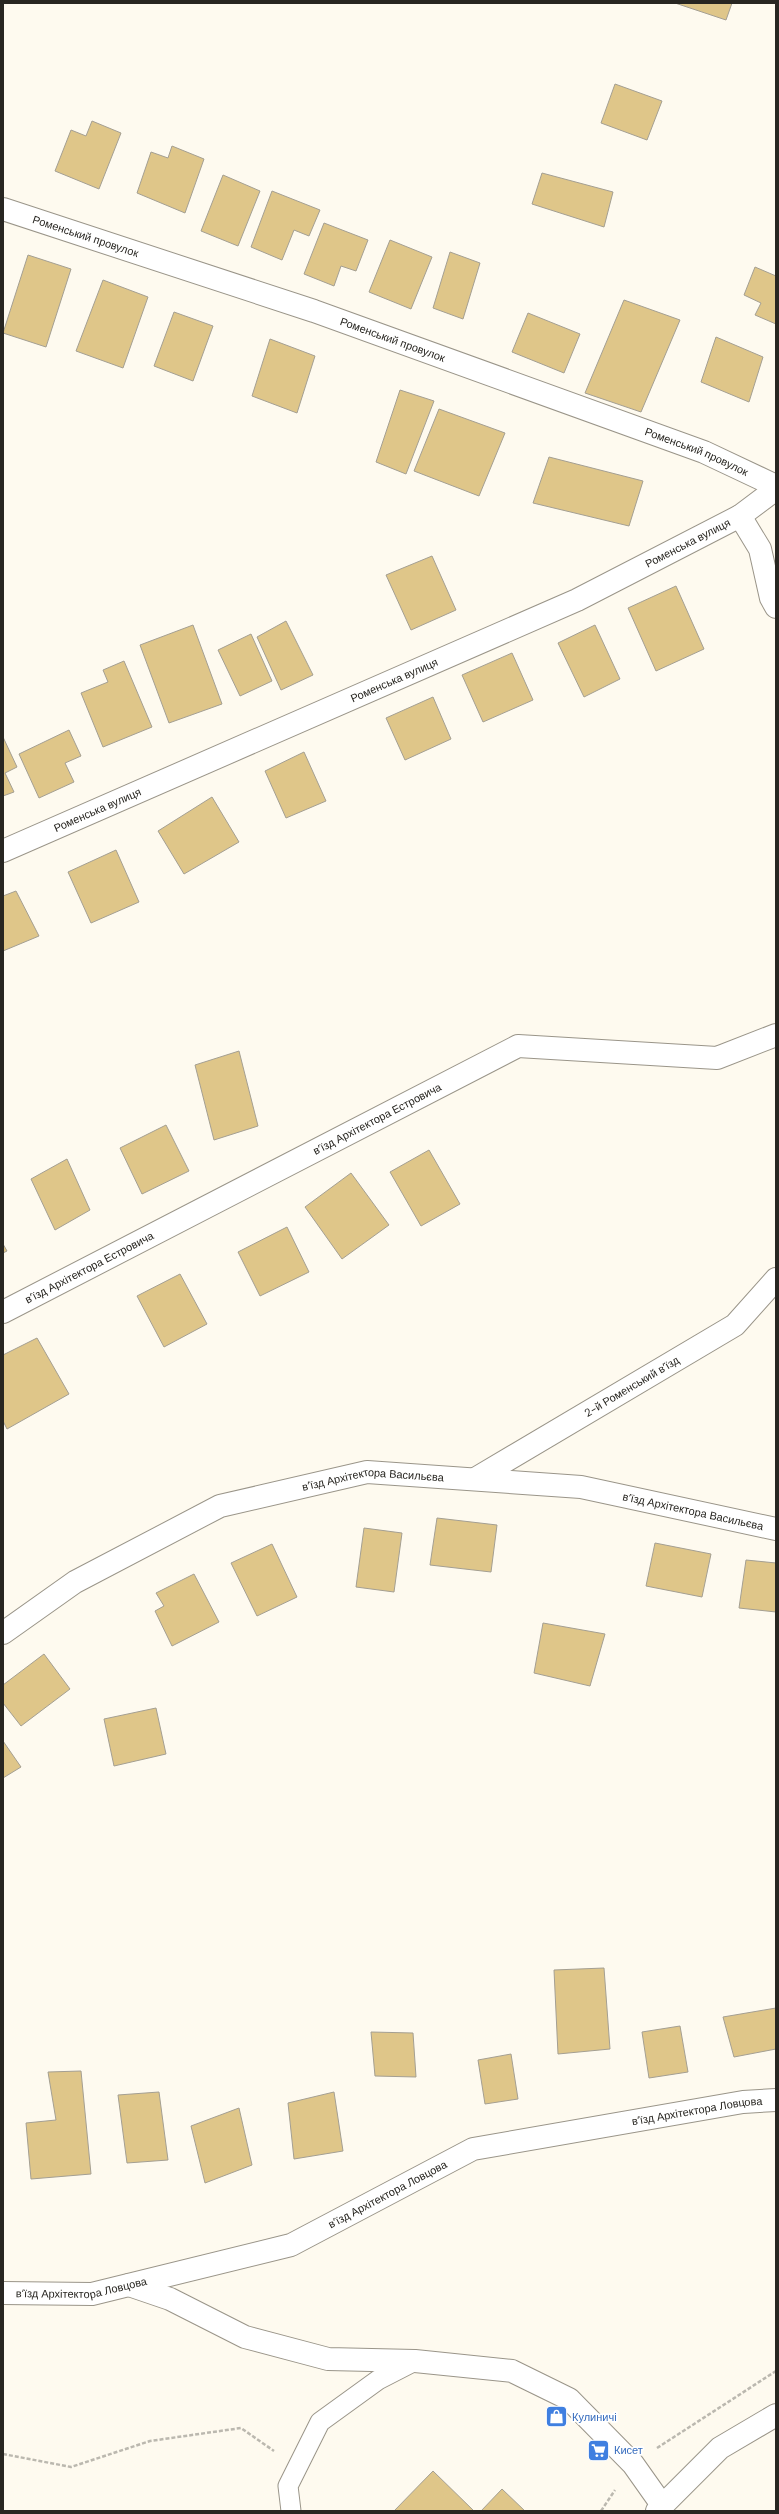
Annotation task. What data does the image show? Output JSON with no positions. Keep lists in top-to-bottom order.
{
  "streets": {
    "street": [
      "Роменський провулок",
      "Роменська вулиця",
      "в’їзд Архітектора Естровича",
      "2-й Роменський в’їзд",
      "в’їзд Архітектора Васильєва",
      "в’їзд Архітектора Ловцова"
    ]
  },
  "crossings": [
    ["2-й Роменський в’їзд", "в’їзд Архітектора Васильєва"]
  ],
  "places": {
    "shop": ["Кулиничі"],
    "supermarket": ["Кисет"]
  }
}
